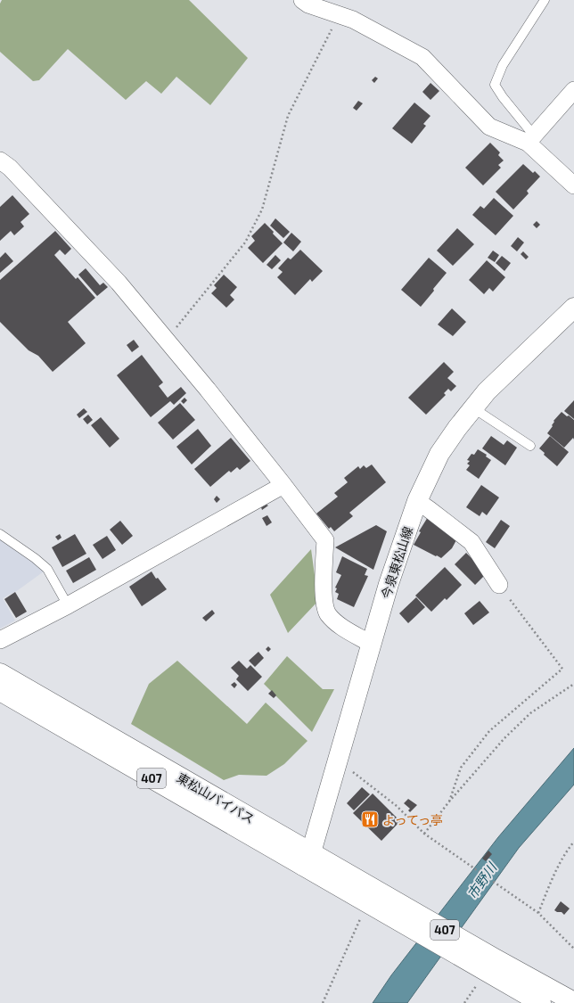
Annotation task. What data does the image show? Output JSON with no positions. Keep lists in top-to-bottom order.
{
  "streets": {
    "main road": ["今泉東松山線", "407", "東松山バイパス"]
  },
  "crossings": [
    ["今泉東松山線", "東松山バイパス"],
    ["407", "東松山バイパス"]
  ],
  "water": ["市野川"],
  "places": {
    "restaurant": ["よってっ亭"]
  }
}
